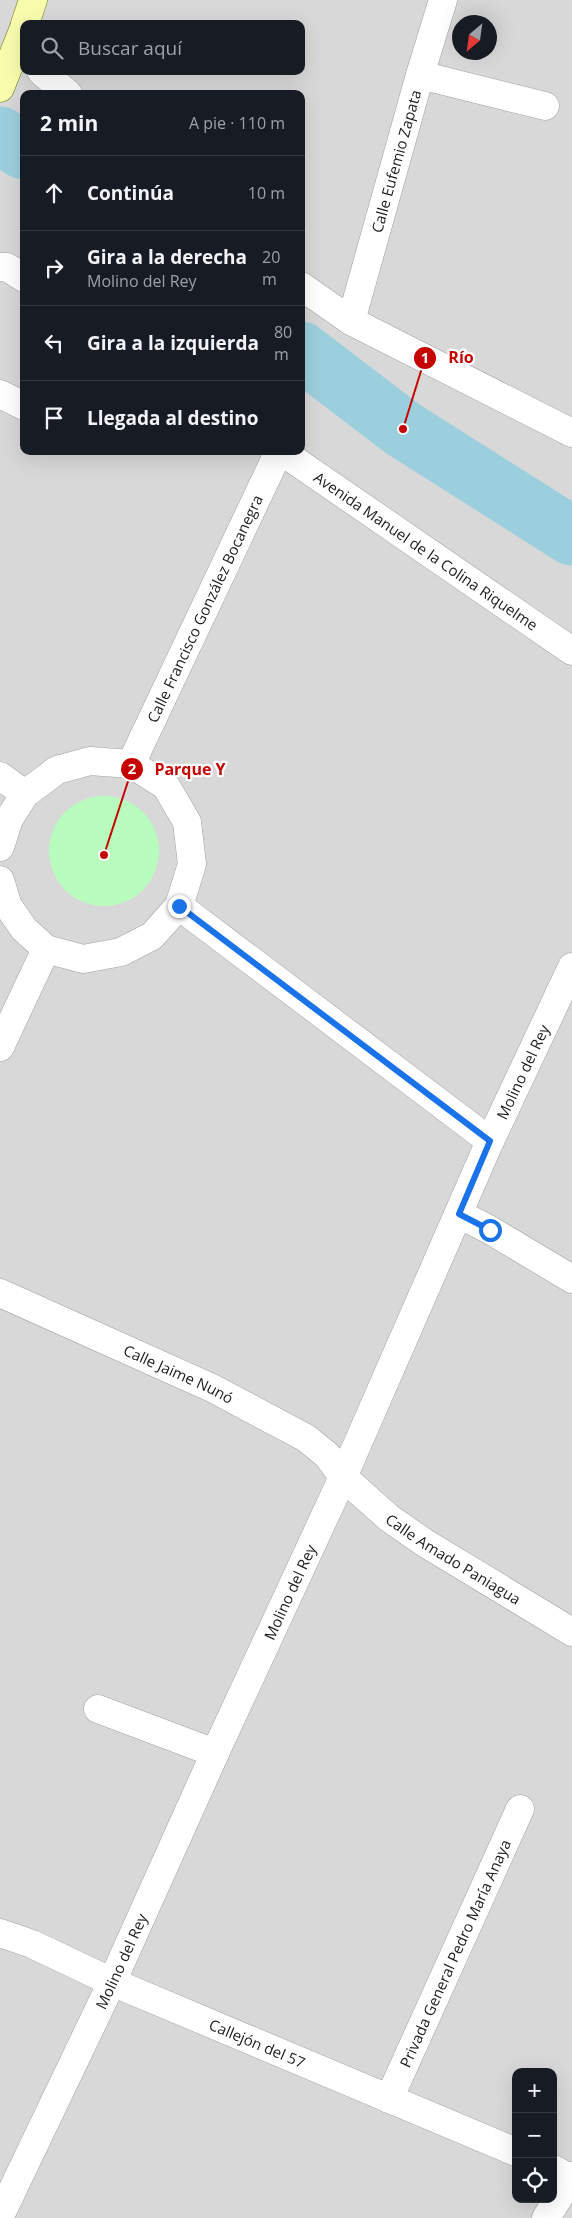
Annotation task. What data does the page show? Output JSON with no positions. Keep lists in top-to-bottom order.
{
  "streets": {
    "street": [
      "Calle Eufemio Zapata",
      "Avenida Manuel de la Colina Riquelme",
      "Calle Francisco González Bocanegra",
      "Molino del Rey",
      "Calle Jaime Nunó",
      "Calle Amado Paniagua",
      "Privada General Pedro María Anaya",
      "Callejón del 57"
    ]
  },
  "crossings": [
    ["Molino del Rey", "Calle Jaime Nunó"],
    ["Molino del Rey", "Calle Amado Paniagua"],
    ["Molino del Rey", "Callejón del 57"],
    ["Calle Jaime Nunó", "Calle Amado Paniagua"],
    ["Privada General Pedro María Anaya", "Callejón del 57"]
  ],
  "places": ["Río", "Parque Y"],
  "north": "bottom left",
  "page": {
    "search": "Buscar aquí",
    "heading": ["2 min", "A pie · 110 m"],
    "list": [
      ["Continúa", "10 m"],
      ["Gira a la derecha", "Molino del Rey", "20 m"],
      ["Gira a la izquierda", "80 m"],
      "Llegada al destino"
    ],
    "map_buttons": ["+", "−"]
  }
}
